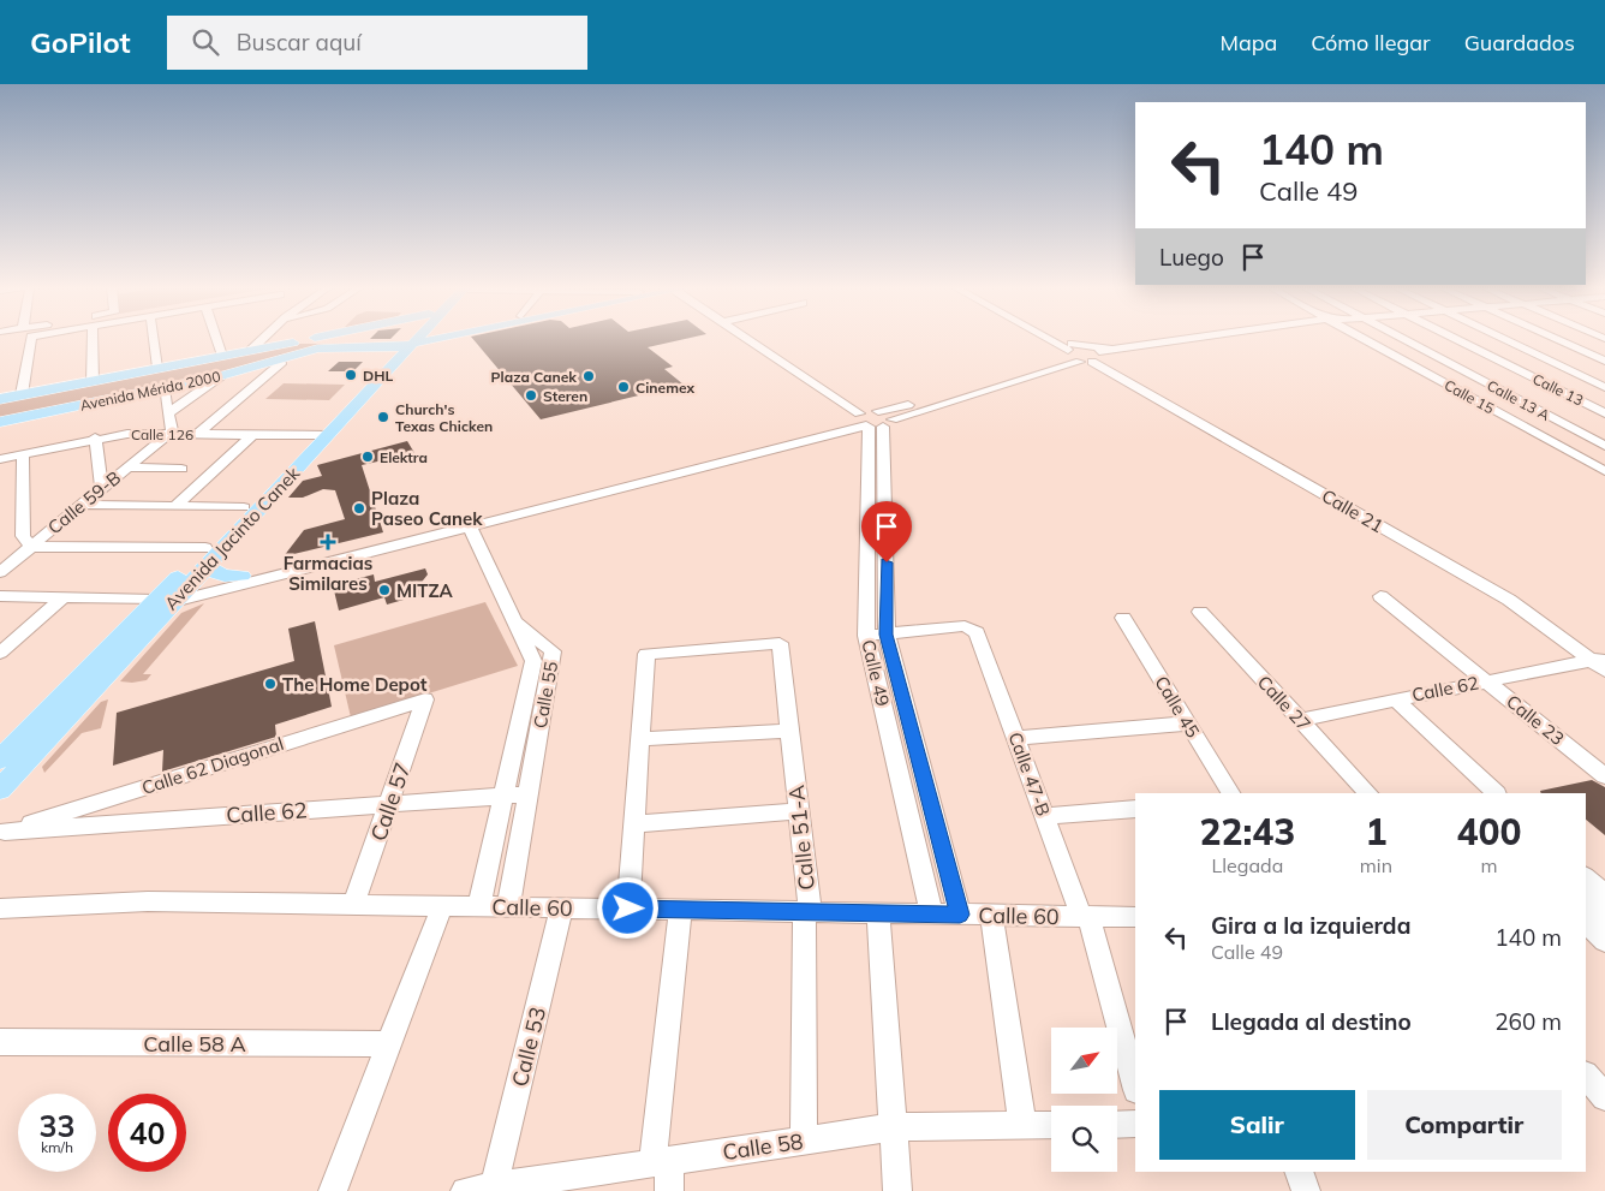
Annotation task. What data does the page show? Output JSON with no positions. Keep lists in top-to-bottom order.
{
  "streets": {
    "main road": ["Avenida Mérida 2000", "Avenida Jacinto Canek"],
    "street": [
      "Calle 13",
      "Calle 15",
      "Calle 13 A",
      "Calle 126",
      "Calle 59-B",
      "Calle 21",
      "Calle 49",
      "Calle 62",
      "Calle 55",
      "Calle 27",
      "Calle 45",
      "Calle 23",
      "Calle 62 Diagonal",
      "Calle 47-B",
      "Calle 57",
      "Calle 51-A",
      "Calle 60",
      "Calle 58 A",
      "Calle 53",
      "Calle 58"
    ]
  },
  "crossings": [
    ["Avenida Mérida 2000", "Avenida Jacinto Canek"],
    ["Calle 126", "Calle 59-B"],
    ["Calle 126", "Avenida Jacinto Canek"],
    ["Calle 21", "Calle 62"],
    ["Calle 49", "Calle 47-B"],
    ["Calle 49", "Calle 60"],
    ["Calle 62", "Calle 55"],
    ["Calle 62", "Calle 27"],
    ["Calle 62", "Calle 23"],
    ["Calle 62", "Calle 62 Diagonal"],
    ["Calle 62", "Calle 57"],
    ["Calle 55", "Calle 60"],
    ["Calle 62 Diagonal", "Calle 57"],
    ["Calle 47-B", "Calle 60"],
    ["Calle 57", "Calle 60"],
    ["Calle 51-A", "Calle 60"],
    ["Calle 51-A", "Calle 58"],
    ["Calle 60", "Calle 53"],
    ["Calle 53", "Calle 58"]
  ],
  "places": {
    "other": [
      "DHL",
      "Plaza Canek",
      "Cinemex",
      "Steren",
      "Church's Texas Chicken",
      "Elektra",
      "Plaza Paseo Canek",
      "MITZA",
      "The Home Depot"
    ],
    "health": ["Farmacias Similares"]
  },
  "north": "top right",
  "page": {
    "header": "GoPilot",
    "search": "Buscar aquí",
    "nav": ["Mapa", "Cómo llegar", "Guardados"],
    "turn": ["140 m", "Calle 49"],
    "then": "Luego",
    "eta": [
      "22:43",
      "Llegada",
      "1",
      "min",
      "400",
      "m"
    ],
    "list": [
      {
        "name": "Gira a la izquierda",
        "note": "Calle 49",
        "value": "140 m"
      },
      {
        "name": "Llegada al destino",
        "value": "260 m"
      }
    ],
    "buttons": ["Salir", "Compartir"],
    "speed": "33 km/h",
    "limit": "40"
  }
}
